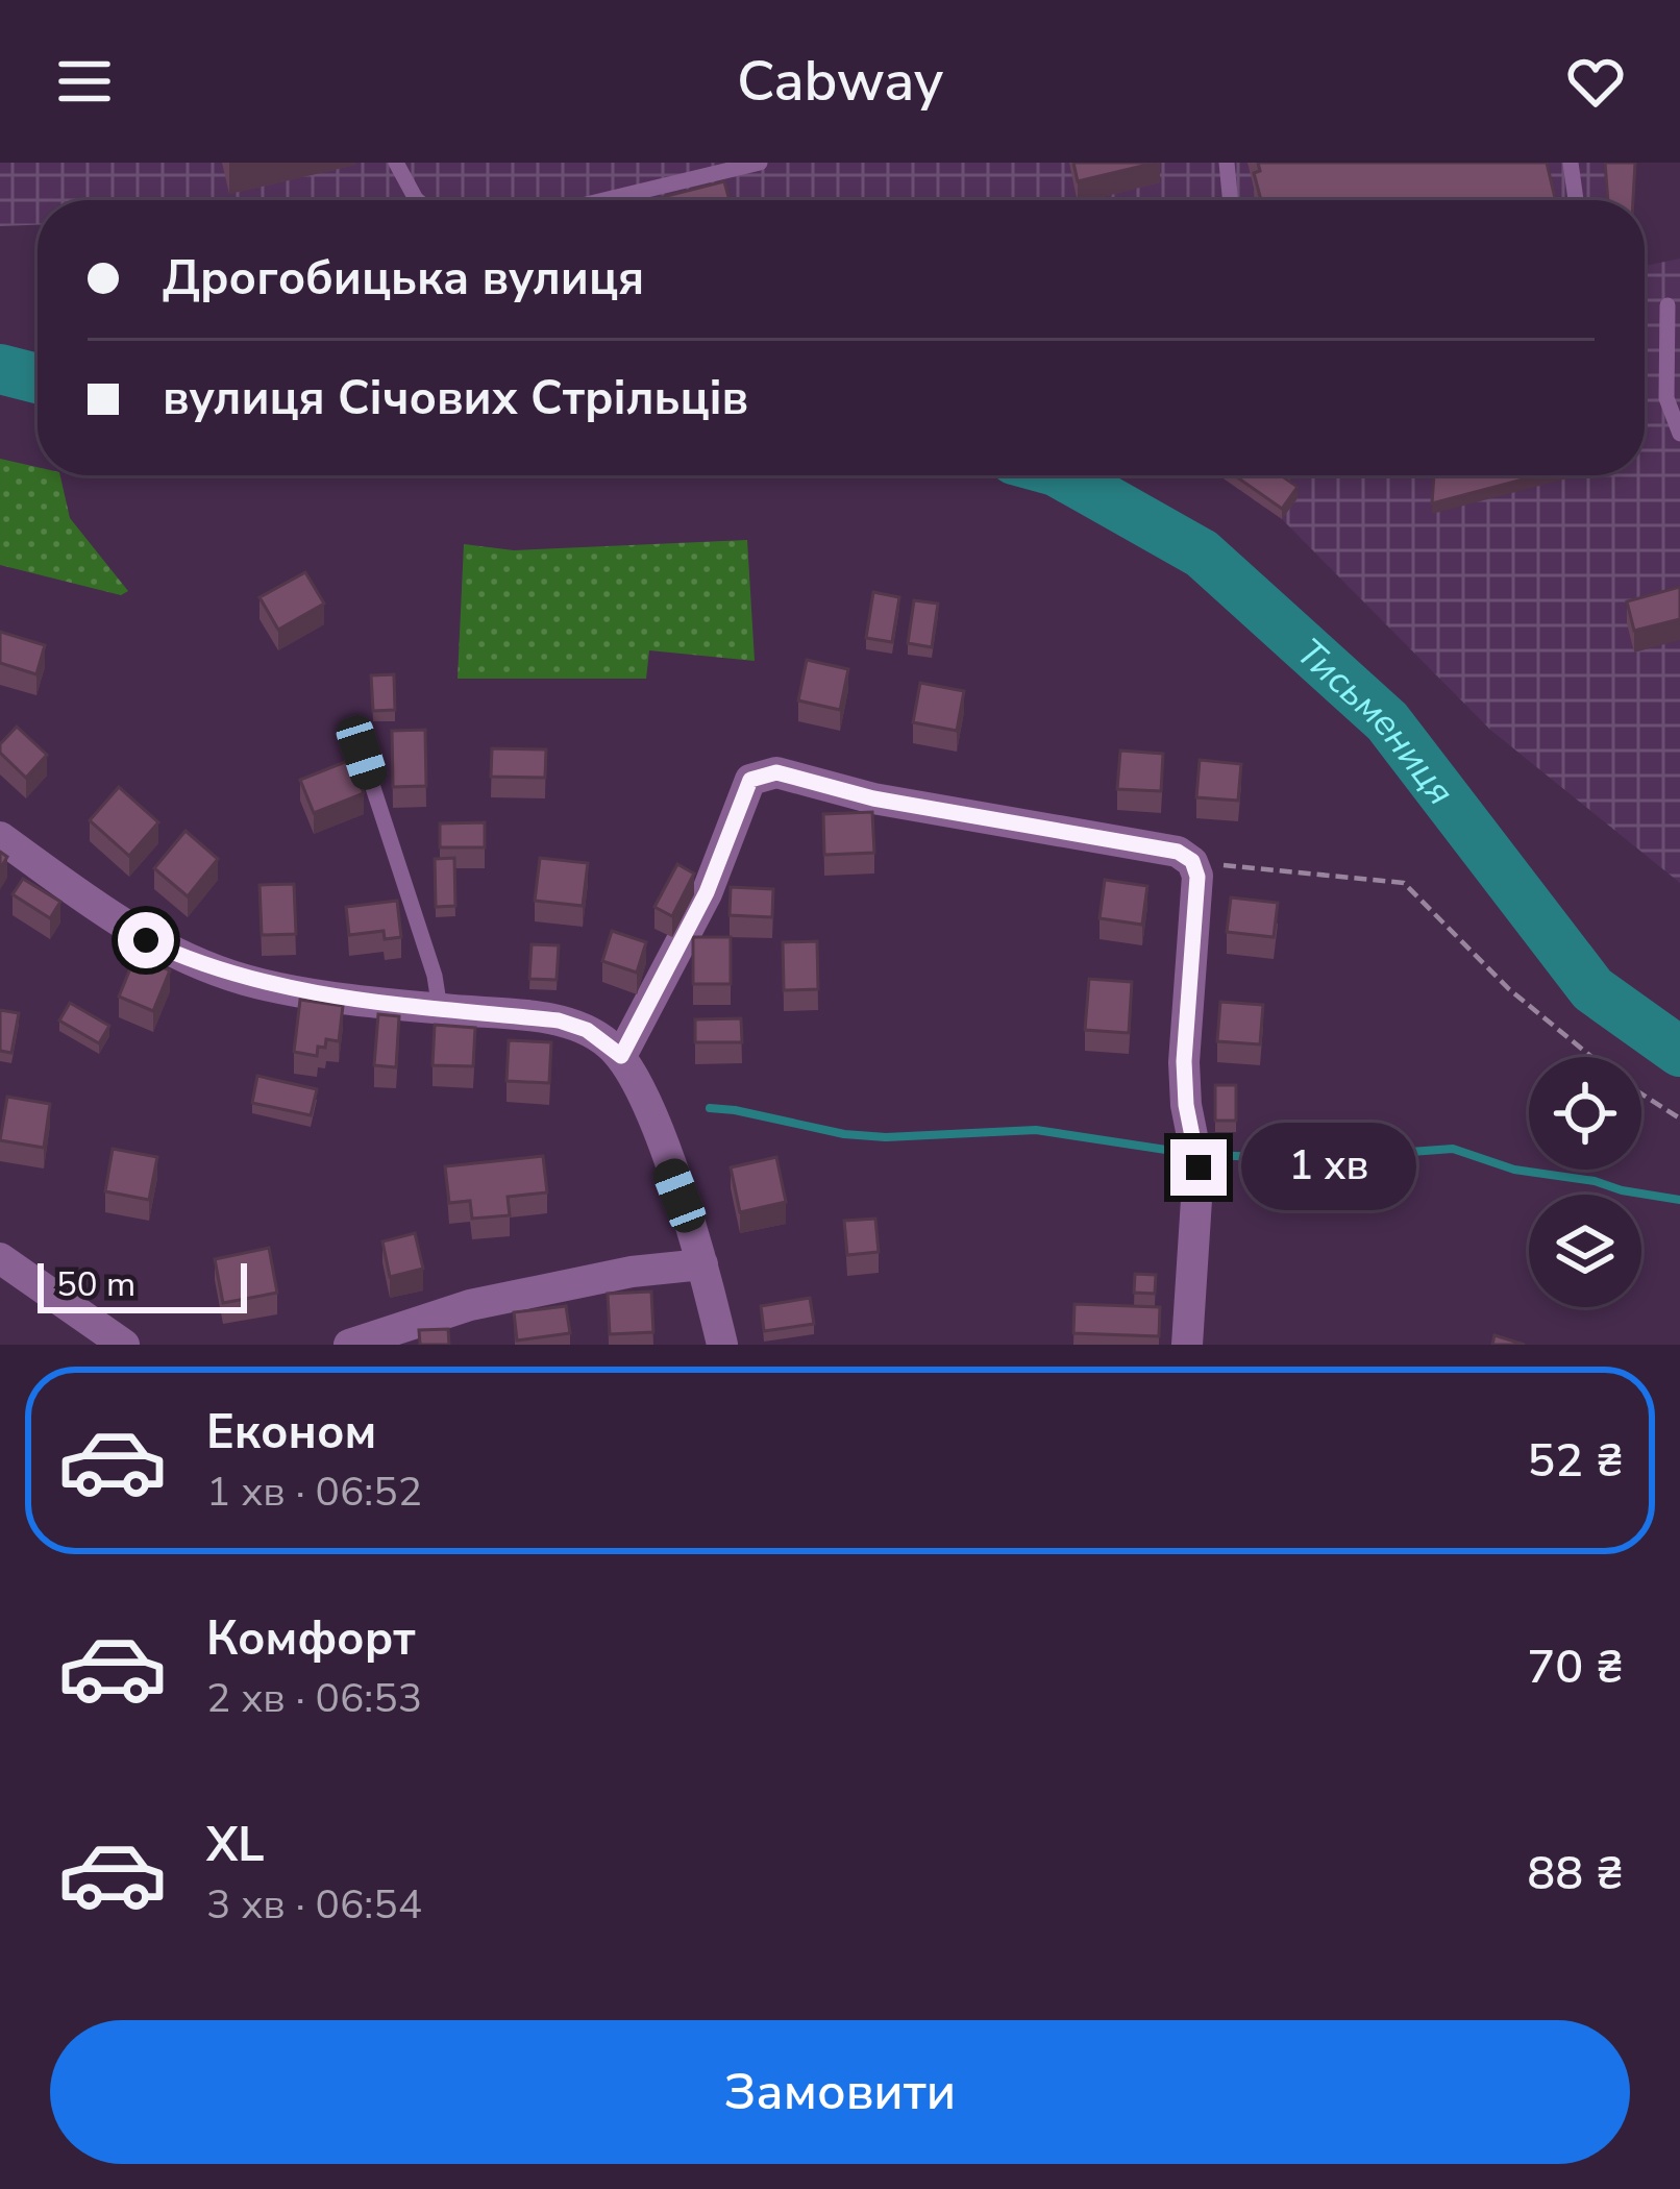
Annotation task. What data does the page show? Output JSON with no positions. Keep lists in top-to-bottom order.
{
  "water": ["Тисьмениця"],
  "scale_bar": "50 m",
  "page": {
    "header": "Cabway",
    "banner": ["Дрогобицька вулиця", "вулиця Січових Стрільців"],
    "bubble": "1 хв",
    "scale": "50 m",
    "list": [
      {
        "name": "Економ",
        "note": "1 хв · 06:52",
        "value": "52 ₴"
      },
      {
        "name": "Комфорт",
        "note": "2 хв · 06:53",
        "value": "70 ₴"
      },
      {
        "name": "XL",
        "note": "3 хв · 06:54",
        "value": "88 ₴"
      }
    ],
    "buttons": "Замовити"
  }
}
